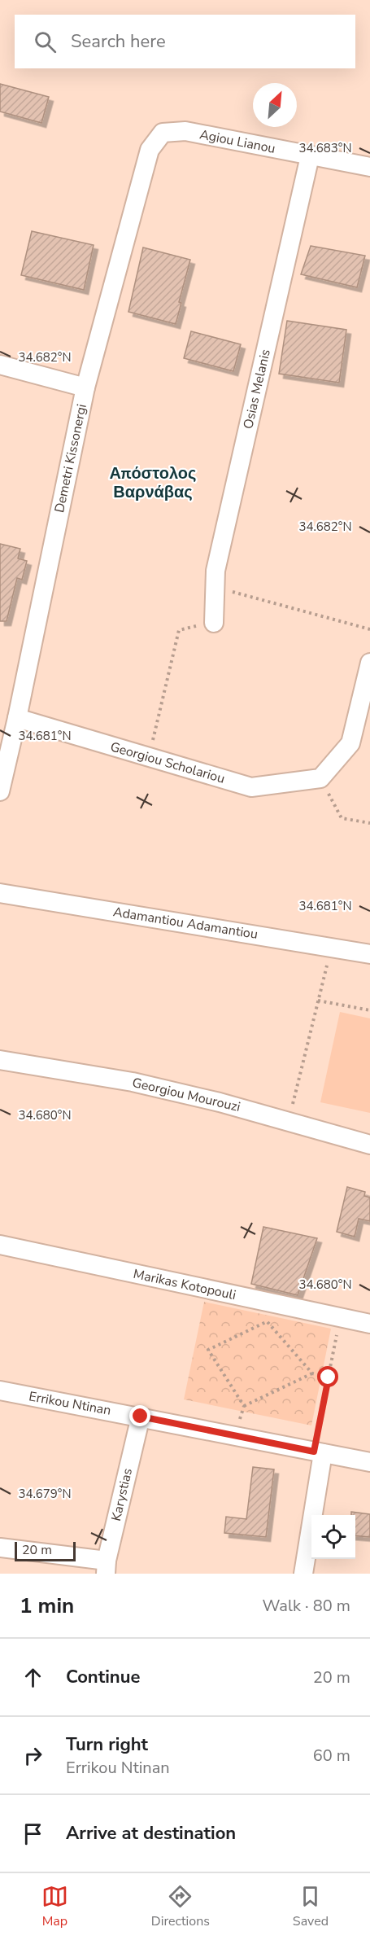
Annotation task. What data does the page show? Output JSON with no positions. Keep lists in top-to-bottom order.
{
  "streets": {
    "street": [
      "Agiou Lianou",
      "Osias Melanis",
      "Demetri Kissonergi",
      "Georgiou Scholariou",
      "Adamantiou Adamantiou",
      "Georgiou Mourouzi",
      "Marikas Kotopouli",
      "Errikou Ntinan",
      "Karystias"
    ]
  },
  "crossings": [
    ["Agiou Lianou", "Osias Melanis"],
    ["Agiou Lianou", "Demetri Kissonergi"],
    ["Demetri Kissonergi", "Georgiou Scholariou"],
    ["Errikou Ntinan", "Karystias"]
  ],
  "districts": ["Απόστολος Βαρνάβας"],
  "scale_bar": "20 m",
  "north": "top right",
  "page": {
    "search": "Search here",
    "scale": "20 m",
    "heading": ["1 min", "Walk · 80 m"],
    "list": [
      ["Continue", "20 m"],
      ["Turn right", "Errikou Ntinan", "60 m"],
      "Arrive at destination"
    ],
    "nav": ["Map", "Directions", "Saved"]
  },
  "coordinates": [
    "34.683°N",
    "34.682°N",
    "34.681°N",
    "34.680°N",
    "34.679°N"
  ]
}
